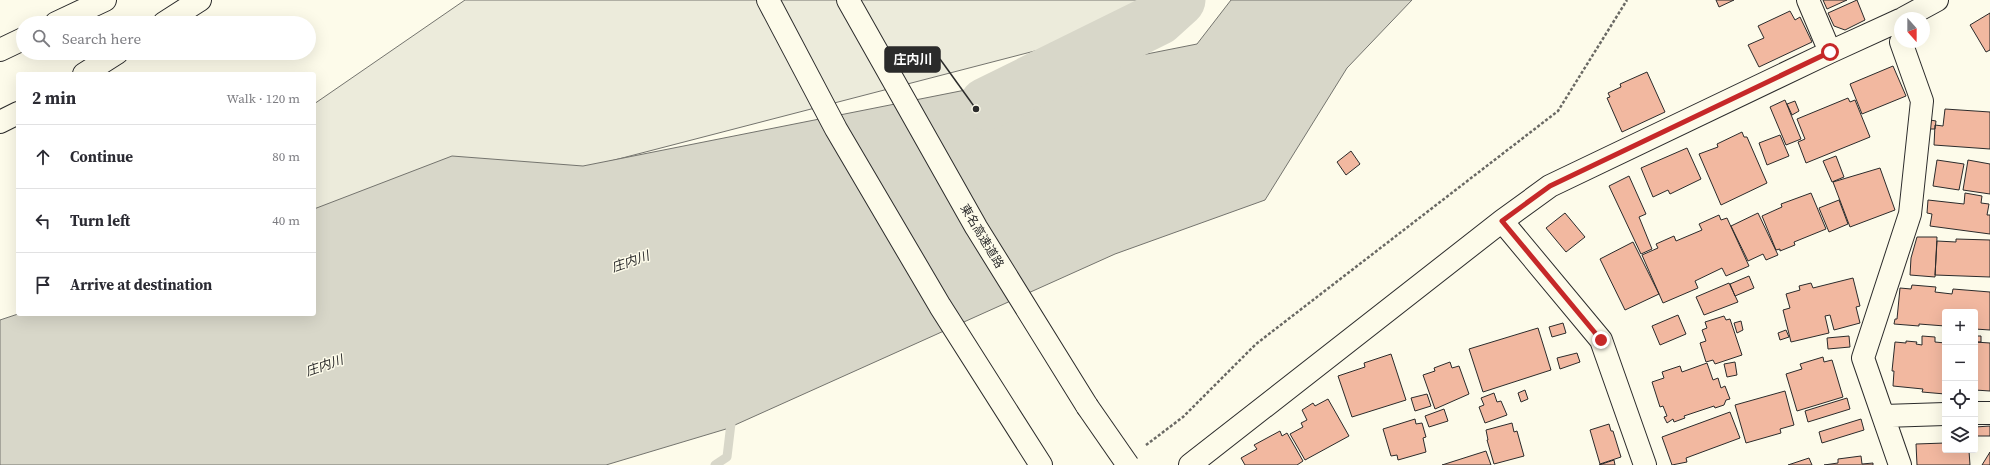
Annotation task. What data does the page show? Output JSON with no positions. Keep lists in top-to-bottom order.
{
  "streets": {
    "main road": ["東名高速道路"]
  },
  "water": ["庄内川"],
  "places": ["庄内川"],
  "north": "bottom",
  "page": {
    "search": "Search here",
    "heading": ["2 min", "Walk · 120 m"],
    "list": [
      ["Continue", "80 m"],
      ["Turn left", "40 m"],
      "Arrive at destination"
    ],
    "map_buttons": ["+", "−"]
  }
}
